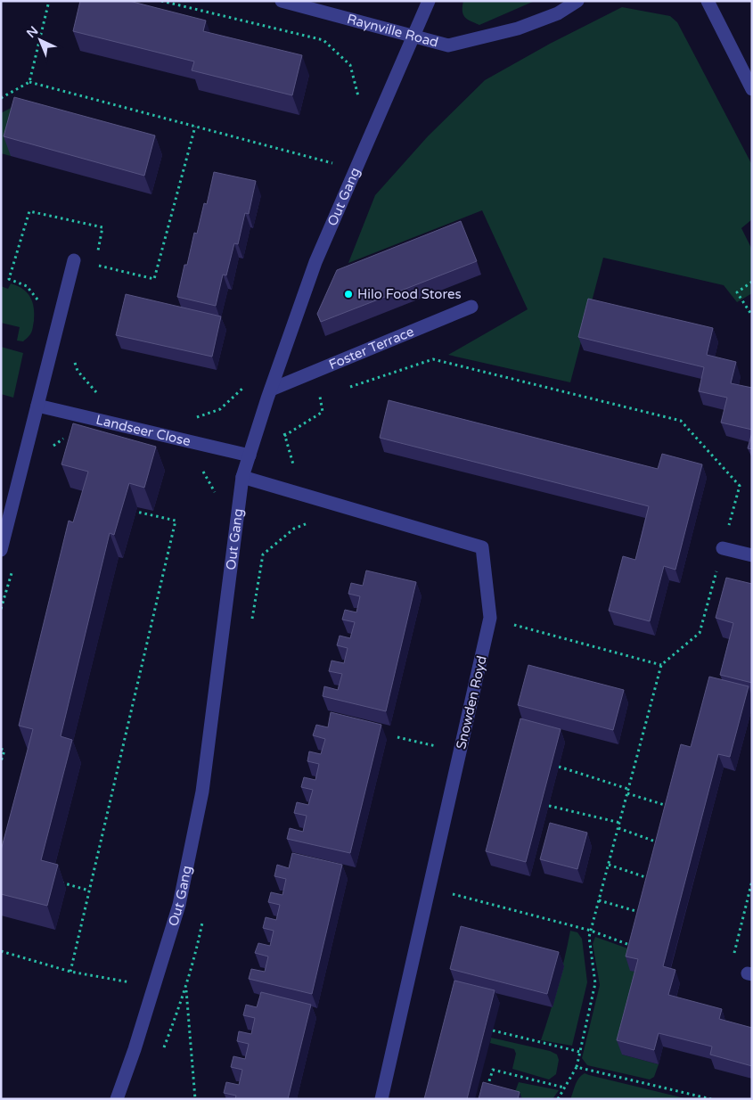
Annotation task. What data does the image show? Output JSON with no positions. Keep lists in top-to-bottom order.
{
  "streets": {
    "street": [
      "Raynville Road",
      "Out Gang",
      "Foster Terrace",
      "Landseer Close",
      "Snowden Royd"
    ]
  },
  "crossings": [
    ["Raynville Road", "Out Gang"],
    ["Out Gang", "Foster Terrace"],
    ["Out Gang", "Landseer Close"],
    ["Out Gang", "Snowden Royd"]
  ],
  "places": ["Hilo Food Stores"],
  "north": "top left"
}
